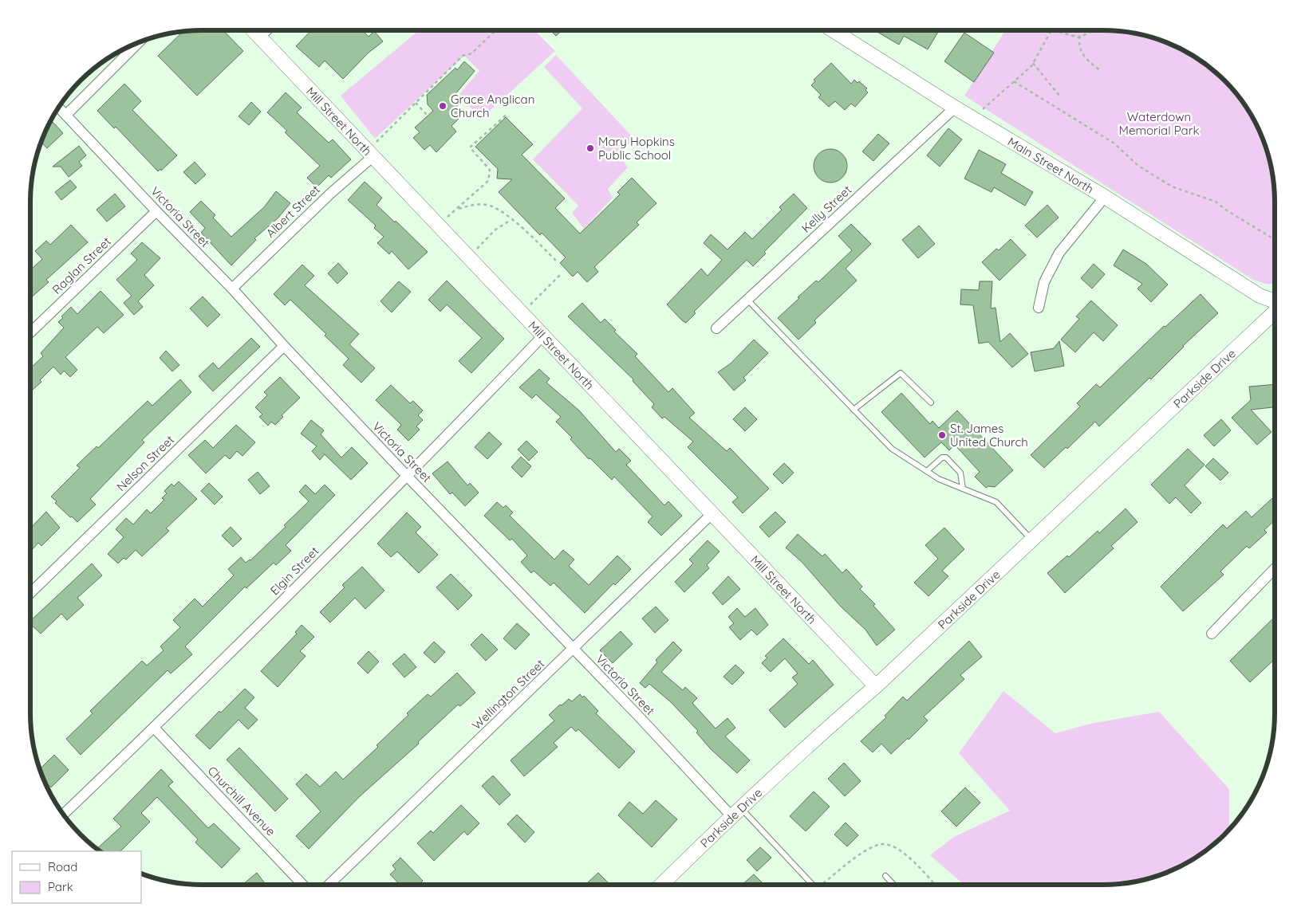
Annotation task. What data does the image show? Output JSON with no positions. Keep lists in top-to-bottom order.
{
  "streets": {
    "main road": ["Mill Street North", "Main Street North", "Parkside Drive"],
    "street": [
      "Kelly Street",
      "Albert Street",
      "Victoria Street",
      "Raglan Street",
      "Nelson Street",
      "Elgin Street",
      "Wellington Street",
      "Churchill Avenue"
    ]
  },
  "crossings": [
    ["Mill Street North", "Albert Street"],
    ["Mill Street North", "Parkside Drive"],
    ["Mill Street North", "Elgin Street"],
    ["Mill Street North", "Wellington Street"],
    ["Main Street North", "Kelly Street"],
    ["Albert Street", "Victoria Street"],
    ["Victoria Street", "Raglan Street"],
    ["Victoria Street", "Parkside Drive"],
    ["Victoria Street", "Nelson Street"],
    ["Victoria Street", "Elgin Street"],
    ["Victoria Street", "Wellington Street"],
    ["Elgin Street", "Churchill Avenue"]
  ],
  "parks": ["Waterdown Memorial Park"],
  "places": ["Grace Anglican Church", "Mary Hopkins Public School", "St. James United Church"],
  "legend": ["Road", "Park"]
}
